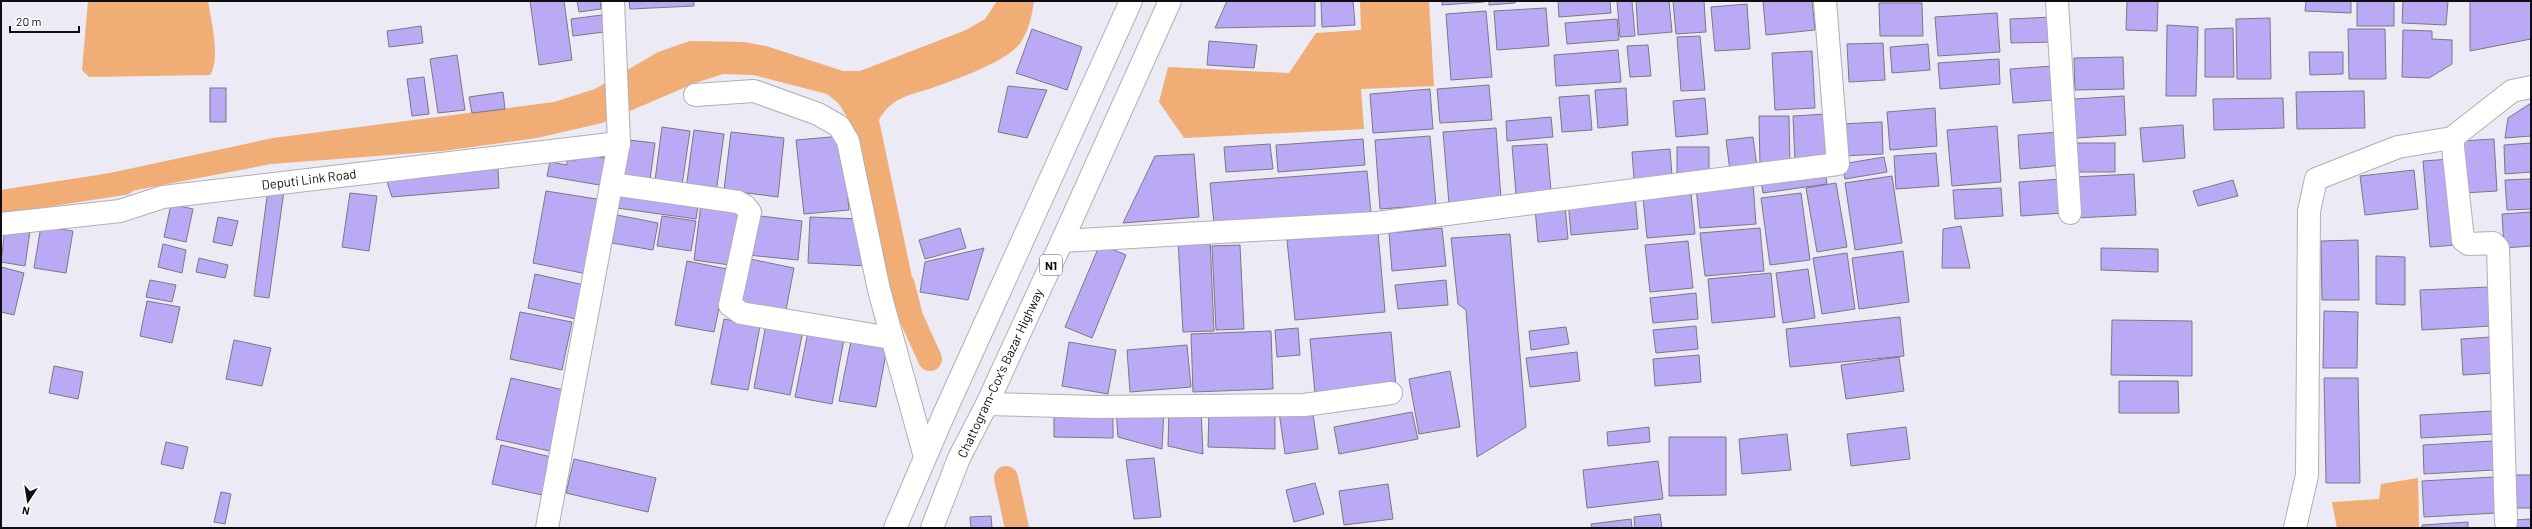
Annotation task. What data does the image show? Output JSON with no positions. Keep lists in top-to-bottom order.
{
  "streets": {
    "main road": ["Deputi Link Road", "N1", "Chattogram-Cox's Bazar Highway"]
  },
  "scale_bar": "20 m",
  "north": "bottom"
}
